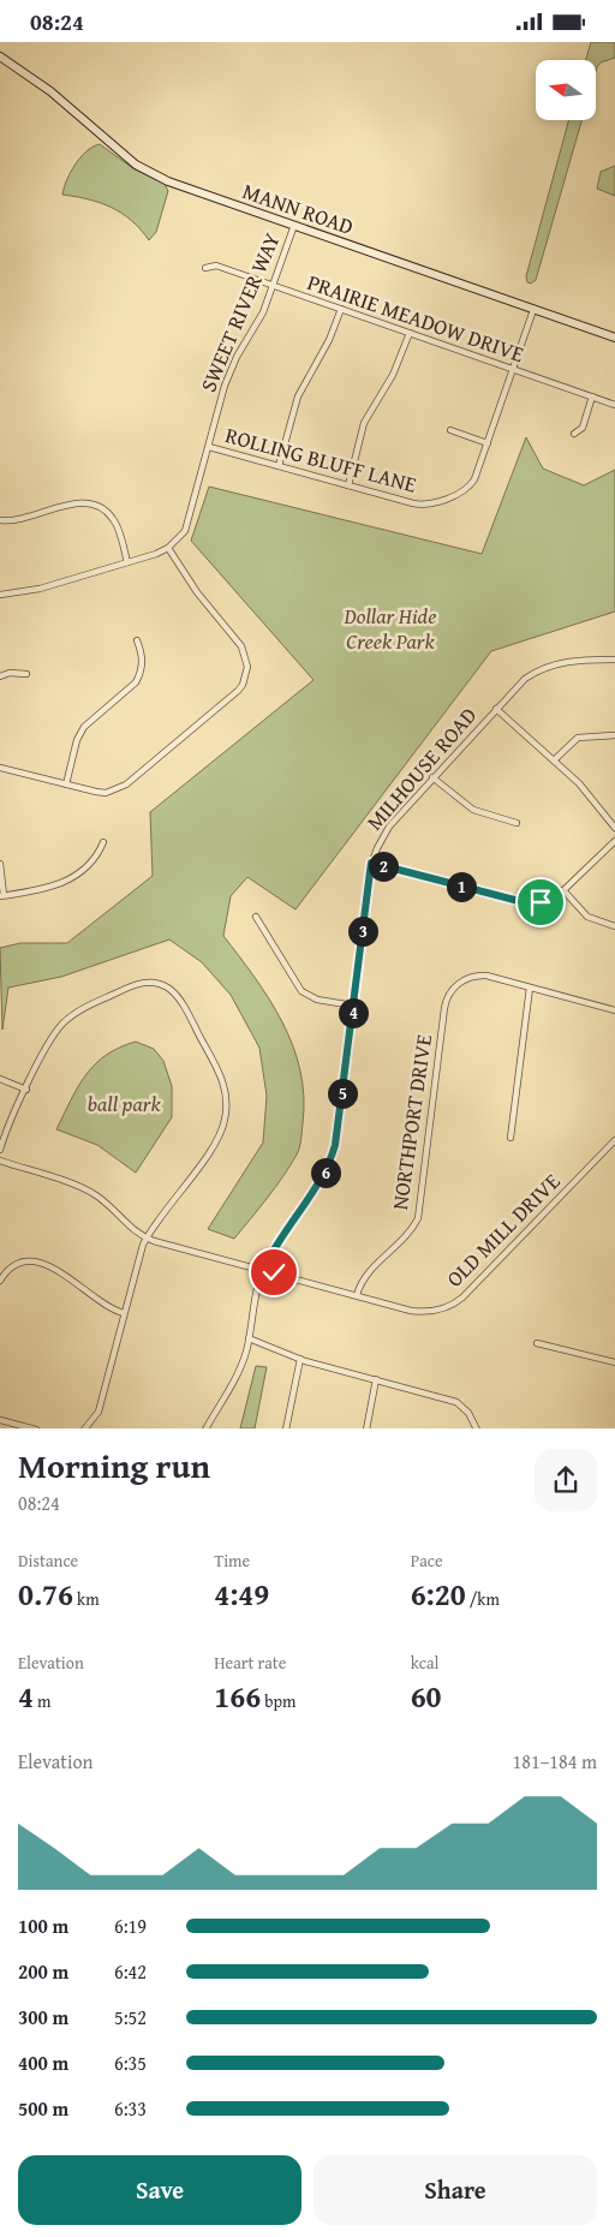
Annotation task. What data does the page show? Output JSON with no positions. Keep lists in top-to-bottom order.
{
  "streets": {
    "main road": ["MANN ROAD"],
    "street": [
      "SWEET RIVER WAY",
      "PRAIRIE MEADOW DRIVE",
      "ROLLING BLUFF LANE",
      "MILHOUSE ROAD",
      "NORTHPORT DRIVE",
      "OLD MILL DRIVE"
    ]
  },
  "crossings": [
    ["MANN ROAD", "SWEET RIVER WAY"],
    ["SWEET RIVER WAY", "PRAIRIE MEADOW DRIVE"],
    ["SWEET RIVER WAY", "ROLLING BLUFF LANE"],
    ["MILHOUSE ROAD", "OLD MILL DRIVE"],
    ["NORTHPORT DRIVE", "OLD MILL DRIVE"]
  ],
  "parks": ["Dollar Hide Creek Park", "ball park"],
  "north": "left",
  "page": {
    "status": "08:24",
    "pins": [
      "2",
      "1",
      "3",
      "4",
      "5",
      "6"
    ],
    "heading": ["Morning run", "08:24"],
    "stats": [
      ["Distance", "0.76 km"],
      ["Time", "4:49"],
      ["Pace", "6:20 /km"],
      ["Elevation", "4 m"],
      ["Heart rate", "166 bpm"],
      ["kcal", "60"]
    ],
    "chart": ["Elevation", "181–184 m"],
    "list": [
      {
        "name": "100 m",
        "note": "6:19"
      },
      {
        "name": "200 m",
        "note": "6:42"
      },
      {
        "name": "300 m",
        "note": "5:52"
      },
      {
        "name": "400 m",
        "note": "6:35"
      },
      {
        "name": "500 m",
        "note": "6:33"
      }
    ],
    "buttons": ["Save", "Share"]
  }
}
